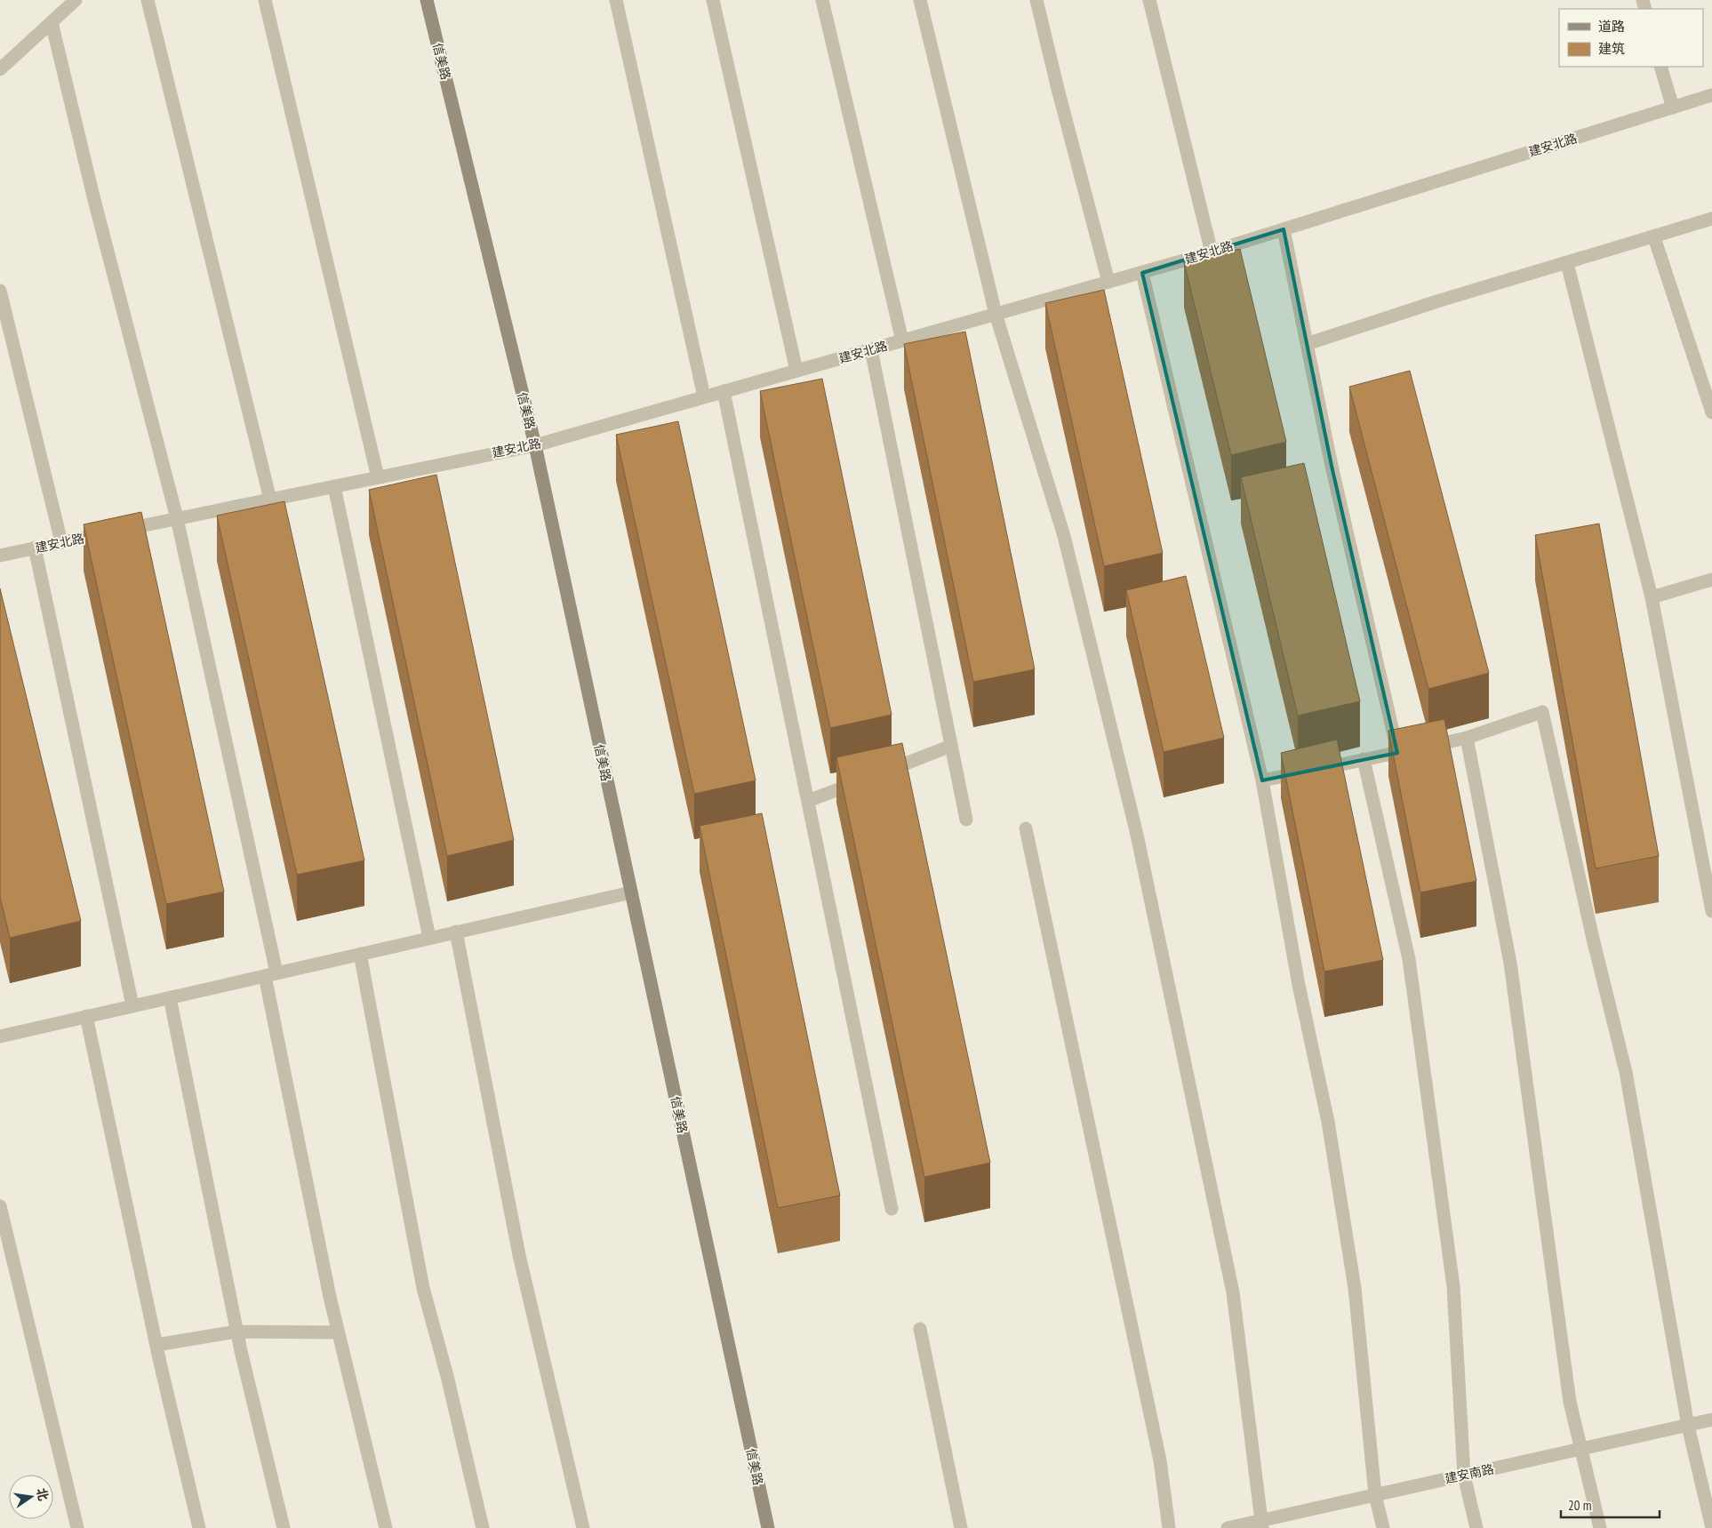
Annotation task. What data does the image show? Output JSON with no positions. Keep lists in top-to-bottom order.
{
  "streets": {
    "street": ["信美路", "建安北路", "建安南路"]
  },
  "crossings": [
    ["信美路", "建安北路"]
  ],
  "legend": ["道路", "建筑"],
  "scale_bar": "20 m",
  "north": "right"
}
